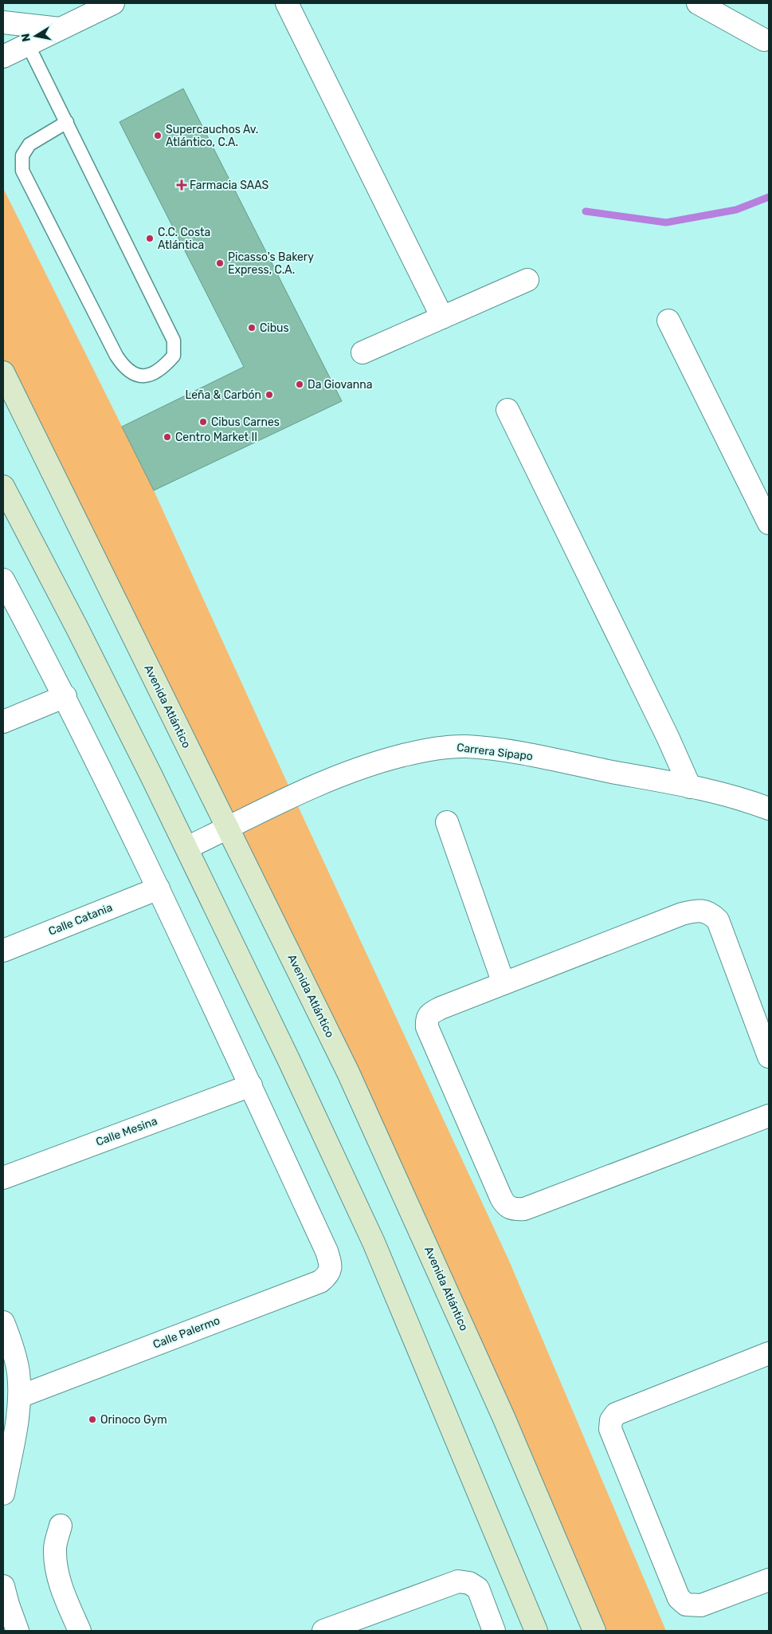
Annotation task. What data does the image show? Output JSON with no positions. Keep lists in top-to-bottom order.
{
  "streets": {
    "main road": ["Avenida Atlántico"],
    "street": [
      "Carrera Sipapo",
      "Calle Catania",
      "Calle Mesina",
      "Calle Palermo"
    ]
  },
  "crossings": [
    ["Avenida Atlántico", "Carrera Sipapo"],
    ["Calle Catania", "Calle Palermo"],
    ["Calle Mesina", "Calle Palermo"]
  ],
  "places": {
    "other": [
      "Supercauchos Av. Atlántico, C.A.",
      "C.C. Costa Atlántica",
      "Picasso's Bakery Express, C.A.",
      "Cibus",
      "Da Giovanna",
      "Leña & Carbón",
      "Cibus Carnes",
      "Centro Market II",
      "Orinoco Gym"
    ],
    "health": ["Farmacia SAAS"]
  },
  "north": "left"
}
